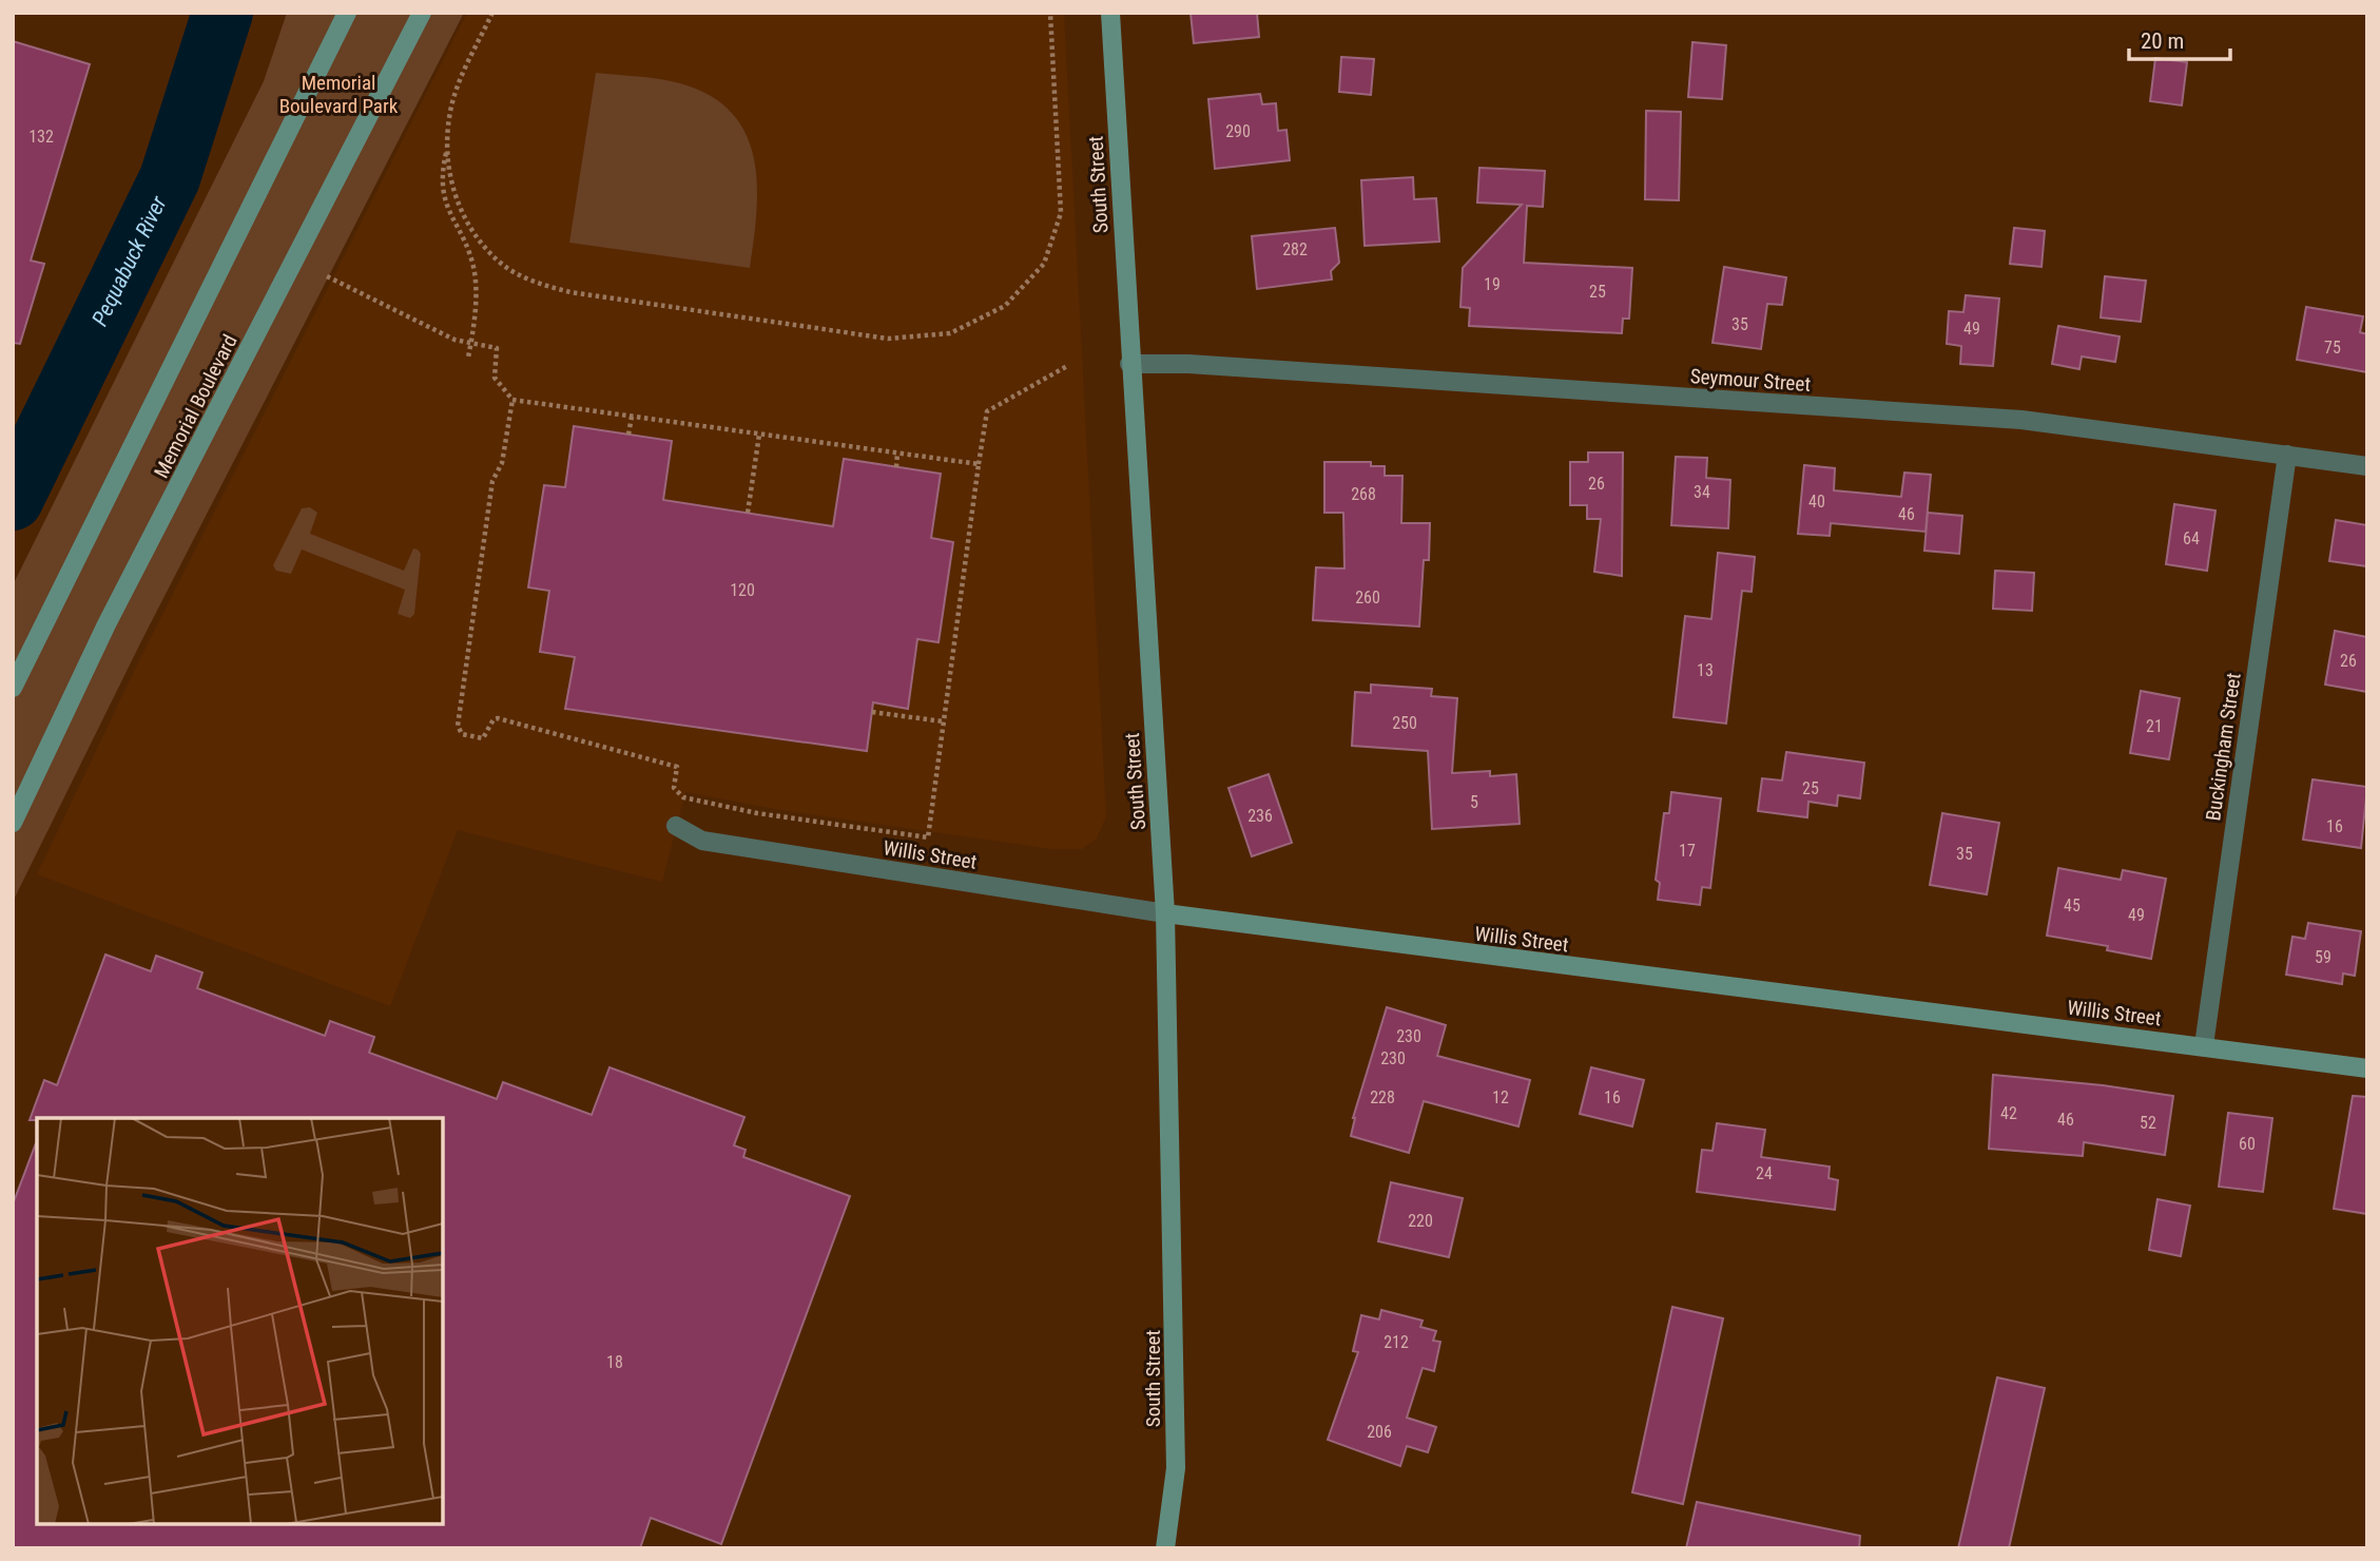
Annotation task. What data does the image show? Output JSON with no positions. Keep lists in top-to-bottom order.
{
  "streets": {
    "main road": ["South Street", "Memorial Boulevard", "Willis Street"],
    "street": ["Seymour Street", "Buckingham Street"]
  },
  "crossings": [
    ["South Street", "Seymour Street"],
    ["South Street", "Willis Street"],
    ["Seymour Street", "Buckingham Street"],
    ["Buckingham Street", "Willis Street"]
  ],
  "water": ["Pequabuck River"],
  "parks": ["Memorial Boulevard Park"],
  "house_numbers": [
    "290",
    "132",
    "282",
    "19",
    "25",
    "35",
    "49",
    "75",
    "26",
    "34",
    "268",
    "40",
    "46",
    "64",
    "120",
    "260",
    "26",
    "13",
    "250",
    "21",
    "25",
    "5",
    "236",
    "16",
    "17",
    "35",
    "45",
    "49",
    "59",
    "230",
    "230",
    "228",
    "12",
    "16",
    "42",
    "46",
    "52",
    "60",
    "24",
    "220",
    "212",
    "18",
    "206"
  ],
  "scale_bar": "20 m"
}
